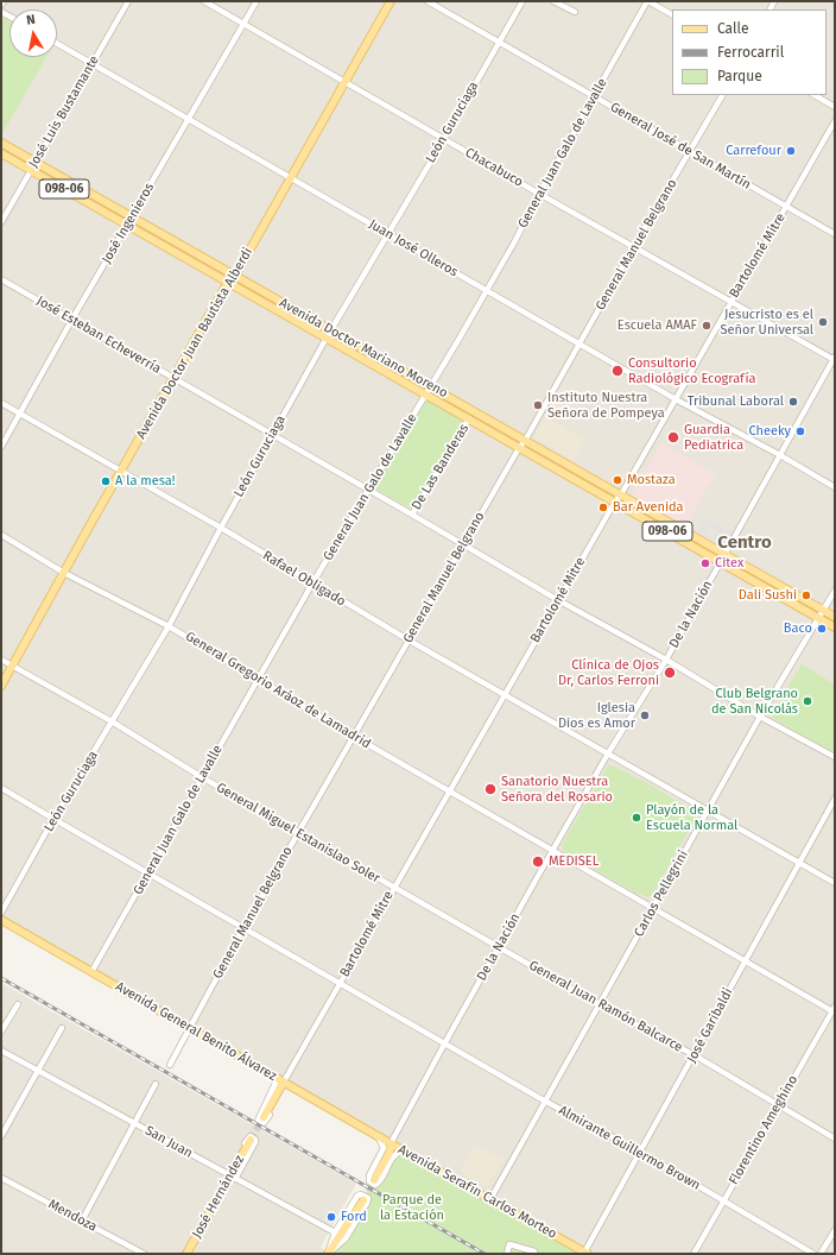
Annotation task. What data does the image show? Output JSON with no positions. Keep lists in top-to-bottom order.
{
  "streets": {
    "main road": [
      "098-06",
      "Avenida Doctor Juan Bautista Alberdi",
      "Avenida Doctor Mariano Moreno",
      "Avenida General Benito Álvarez",
      "Avenida Serafín Carlos Morteo",
      "José Hernández"
    ],
    "street": [
      "José Luis Bustamante",
      "León Guruciaga",
      "General José de San Martín",
      "General Juan Galo de Lavalle",
      "Chacabuco",
      "José Ingenieros",
      "General Manuel Belgrano",
      "Juan José Olleros",
      "Bartolomé Mitre",
      "José Esteban Echeverría",
      "De Las Banderas",
      "Rafael Obligado",
      "De la Nación",
      "General Gregorio Aráoz de Lamadrid",
      "General Miguel Estanislao Soler",
      "Carlos Pellegrini",
      "General Juan Ramón Balcarce",
      "José Garibaldi",
      "Florentino Ameghino",
      "San Juan",
      "Almirante Guillermo Brown",
      "Mendoza"
    ]
  },
  "crossings": [
    ["José Luis Bustamante", "Juan José Olleros"],
    ["José Luis Bustamante", "Avenida Doctor Mariano Moreno"],
    ["León Guruciaga", "General José de San Martín"],
    ["León Guruciaga", "Chacabuco"],
    ["León Guruciaga", "Juan José Olleros"],
    ["León Guruciaga", "José Esteban Echeverría"],
    ["León Guruciaga", "Avenida Doctor Mariano Moreno"],
    ["León Guruciaga", "Rafael Obligado"],
    ["León Guruciaga", "General Gregorio Aráoz de Lamadrid"],
    ["León Guruciaga", "General Miguel Estanislao Soler"],
    ["León Guruciaga", "Almirante Guillermo Brown"],
    ["General José de San Martín", "General Juan Galo de Lavalle"],
    ["General José de San Martín", "General Manuel Belgrano"],
    ["General José de San Martín", "Bartolomé Mitre"],
    ["General Juan Galo de Lavalle", "Chacabuco"],
    ["General Juan Galo de Lavalle", "Juan José Olleros"],
    ["General Juan Galo de Lavalle", "José Esteban Echeverría"],
    ["General Juan Galo de Lavalle", "Avenida Doctor Mariano Moreno"],
    ["General Juan Galo de Lavalle", "Rafael Obligado"],
    ["General Juan Galo de Lavalle", "General Gregorio Aráoz de Lamadrid"],
    ["General Juan Galo de Lavalle", "General Miguel Estanislao Soler"],
    ["General Juan Galo de Lavalle", "Avenida General Benito Álvarez"],
    ["General Juan Galo de Lavalle", "Almirante Guillermo Brown"],
    ["Chacabuco", "José Ingenieros"],
    ["Chacabuco", "General Manuel Belgrano"],
    ["Chacabuco", "Bartolomé Mitre"],
    ["Chacabuco", "Avenida Doctor Juan Bautista Alberdi"],
    ["Chacabuco", "De la Nación"],
    ["098-06", "Avenida Doctor Mariano Moreno"],
    ["098-06", "De la Nación"],
    ["098-06", "Carlos Pellegrini"],
    ["José Ingenieros", "Juan José Olleros"],
    ["José Ingenieros", "José Esteban Echeverría"],
    ["José Ingenieros", "Avenida Doctor Mariano Moreno"],
    ["José Ingenieros", "Rafael Obligado"],
    ["General Manuel Belgrano", "Juan José Olleros"],
    ["General Manuel Belgrano", "José Esteban Echeverría"],
    ["General Manuel Belgrano", "Avenida Doctor Mariano Moreno"],
    ["General Manuel Belgrano", "Rafael Obligado"],
    ["General Manuel Belgrano", "General Gregorio Aráoz de Lamadrid"],
    ["General Manuel Belgrano", "General Miguel Estanislao Soler"],
    ["General Manuel Belgrano", "Avenida General Benito Álvarez"],
    ["General Manuel Belgrano", "Almirante Guillermo Brown"],
    ["Juan José Olleros", "Bartolomé Mitre"],
    ["Juan José Olleros", "Avenida Doctor Juan Bautista Alberdi"],
    ["Juan José Olleros", "De la Nación"],
    ["Bartolomé Mitre", "José Esteban Echeverría"],
    ["Bartolomé Mitre", "Avenida Doctor Mariano Moreno"],
    ["Bartolomé Mitre", "Rafael Obligado"],
    ["Bartolomé Mitre", "General Gregorio Aráoz de Lamadrid"],
    ["Bartolomé Mitre", "General Miguel Estanislao Soler"],
    ["Bartolomé Mitre", "Avenida General Benito Álvarez"],
    ["Bartolomé Mitre", "Almirante Guillermo Brown"],
    ["José Esteban Echeverría", "Avenida Doctor Juan Bautista Alberdi"],
    ["José Esteban Echeverría", "De Las Banderas"],
    ["José Esteban Echeverría", "De la Nación"],
    ["José Esteban Echeverría", "Carlos Pellegrini"],
    ["Avenida Doctor Juan Bautista Alberdi", "Avenida Doctor Mariano Moreno"],
    ["Avenida Doctor Juan Bautista Alberdi", "Rafael Obligado"],
    ["Avenida Doctor Juan Bautista Alberdi", "General Gregorio Aráoz de Lamadrid"],
    ["Avenida Doctor Juan Bautista Alberdi", "General Miguel Estanislao Soler"],
    ["Avenida Doctor Mariano Moreno", "De Las Banderas"],
    ["Avenida Doctor Mariano Moreno", "De la Nación"],
    ["Rafael Obligado", "De la Nación"],
    ["Rafael Obligado", "Carlos Pellegrini"],
    ["Rafael Obligado", "José Garibaldi"],
    ["De la Nación", "General Gregorio Aráoz de Lamadrid"],
    ["De la Nación", "General Miguel Estanislao Soler"],
    ["De la Nación", "General Juan Ramón Balcarce"],
    ["De la Nación", "Avenida General Benito Álvarez"],
    ["De la Nación", "Almirante Guillermo Brown"],
    ["De la Nación", "Avenida Serafín Carlos Morteo"],
    ["General Gregorio Aráoz de Lamadrid", "Carlos Pellegrini"],
    ["General Gregorio Aráoz de Lamadrid", "José Garibaldi"],
    ["General Gregorio Aráoz de Lamadrid", "Florentino Ameghino"],
    ["General Miguel Estanislao Soler", "General Juan Ramón Balcarce"],
    ["Carlos Pellegrini", "General Juan Ramón Balcarce"],
    ["Carlos Pellegrini", "Almirante Guillermo Brown"],
    ["Carlos Pellegrini", "Avenida Serafín Carlos Morteo"],
    ["General Juan Ramón Balcarce", "José Garibaldi"],
    ["General Juan Ramón Balcarce", "Florentino Ameghino"],
    ["José Garibaldi", "Almirante Guillermo Brown"],
    ["José Garibaldi", "Avenida Serafín Carlos Morteo"],
    ["Avenida General Benito Álvarez", "Avenida Serafín Carlos Morteo"],
    ["Florentino Ameghino", "Almirante Guillermo Brown"],
    ["San Juan", "José Hernández"]
  ],
  "districts": ["Centro"],
  "parks": ["Parque de la Estación"],
  "places": [
    "Carrefour",
    "Jesucristo es el Señor Universal",
    "Escuela AMAF",
    "Consultorio Radiológico Ecografía",
    "Tribunal Laboral",
    "Instituto Nuestra Señora de Pompeya",
    "Cheeky",
    "Guardia Pediatrica",
    "Mostaza",
    "A la mesa!",
    "Bar Avenida",
    "Citex",
    "Dali Sushi",
    "Baco",
    "Clínica de Ojos Dr, Carlos Ferroni",
    "Club Belgrano de San Nicolás",
    "Iglesia Dios es Amor",
    "Sanatorio Nuestra Señora del Rosario",
    "Playón de la Escuela Normal",
    "MEDISEL",
    "Ford"
  ],
  "legend": ["Calle", "Ferrocarril", "Parque"],
  "north": "top"
}
